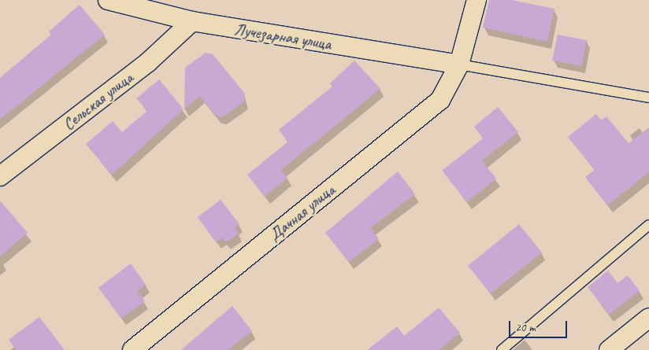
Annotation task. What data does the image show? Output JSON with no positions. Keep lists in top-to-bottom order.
{
  "streets": {
    "street": ["Лучезарная улица", "Сельская улица", "Дачная улица"]
  },
  "crossings": [
    ["Лучезарная улица", "Сельская улица"],
    ["Лучезарная улица", "Дачная улица"]
  ],
  "scale_bar": "20 m"
}
